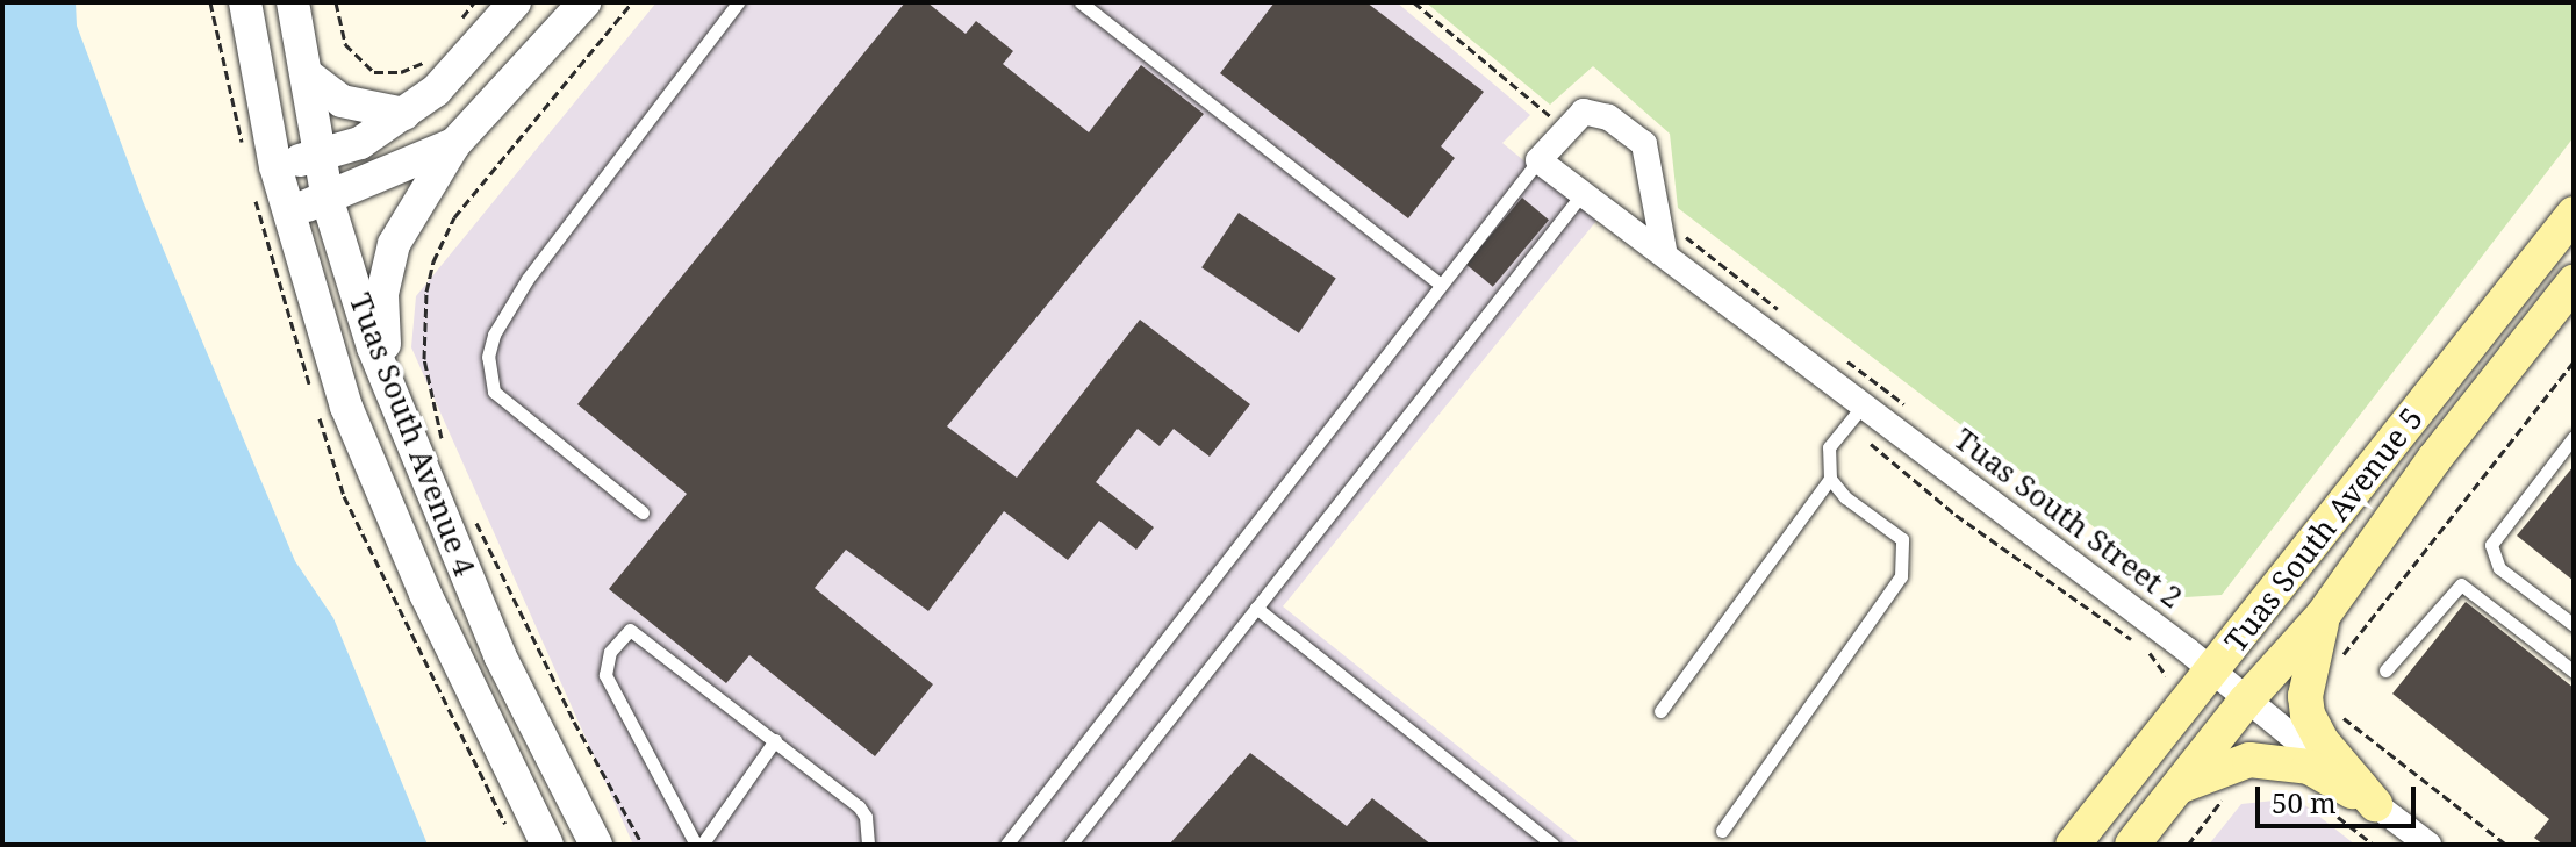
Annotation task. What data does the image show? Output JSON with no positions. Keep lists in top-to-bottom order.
{
  "streets": {
    "main road": ["Tuas South Avenue 5"],
    "street": ["Tuas South Avenue 4", "Tuas South Street 2"]
  },
  "crossings": [
    ["Tuas South Street 2", "Tuas South Avenue 5"]
  ],
  "scale_bar": "50 m"
}
